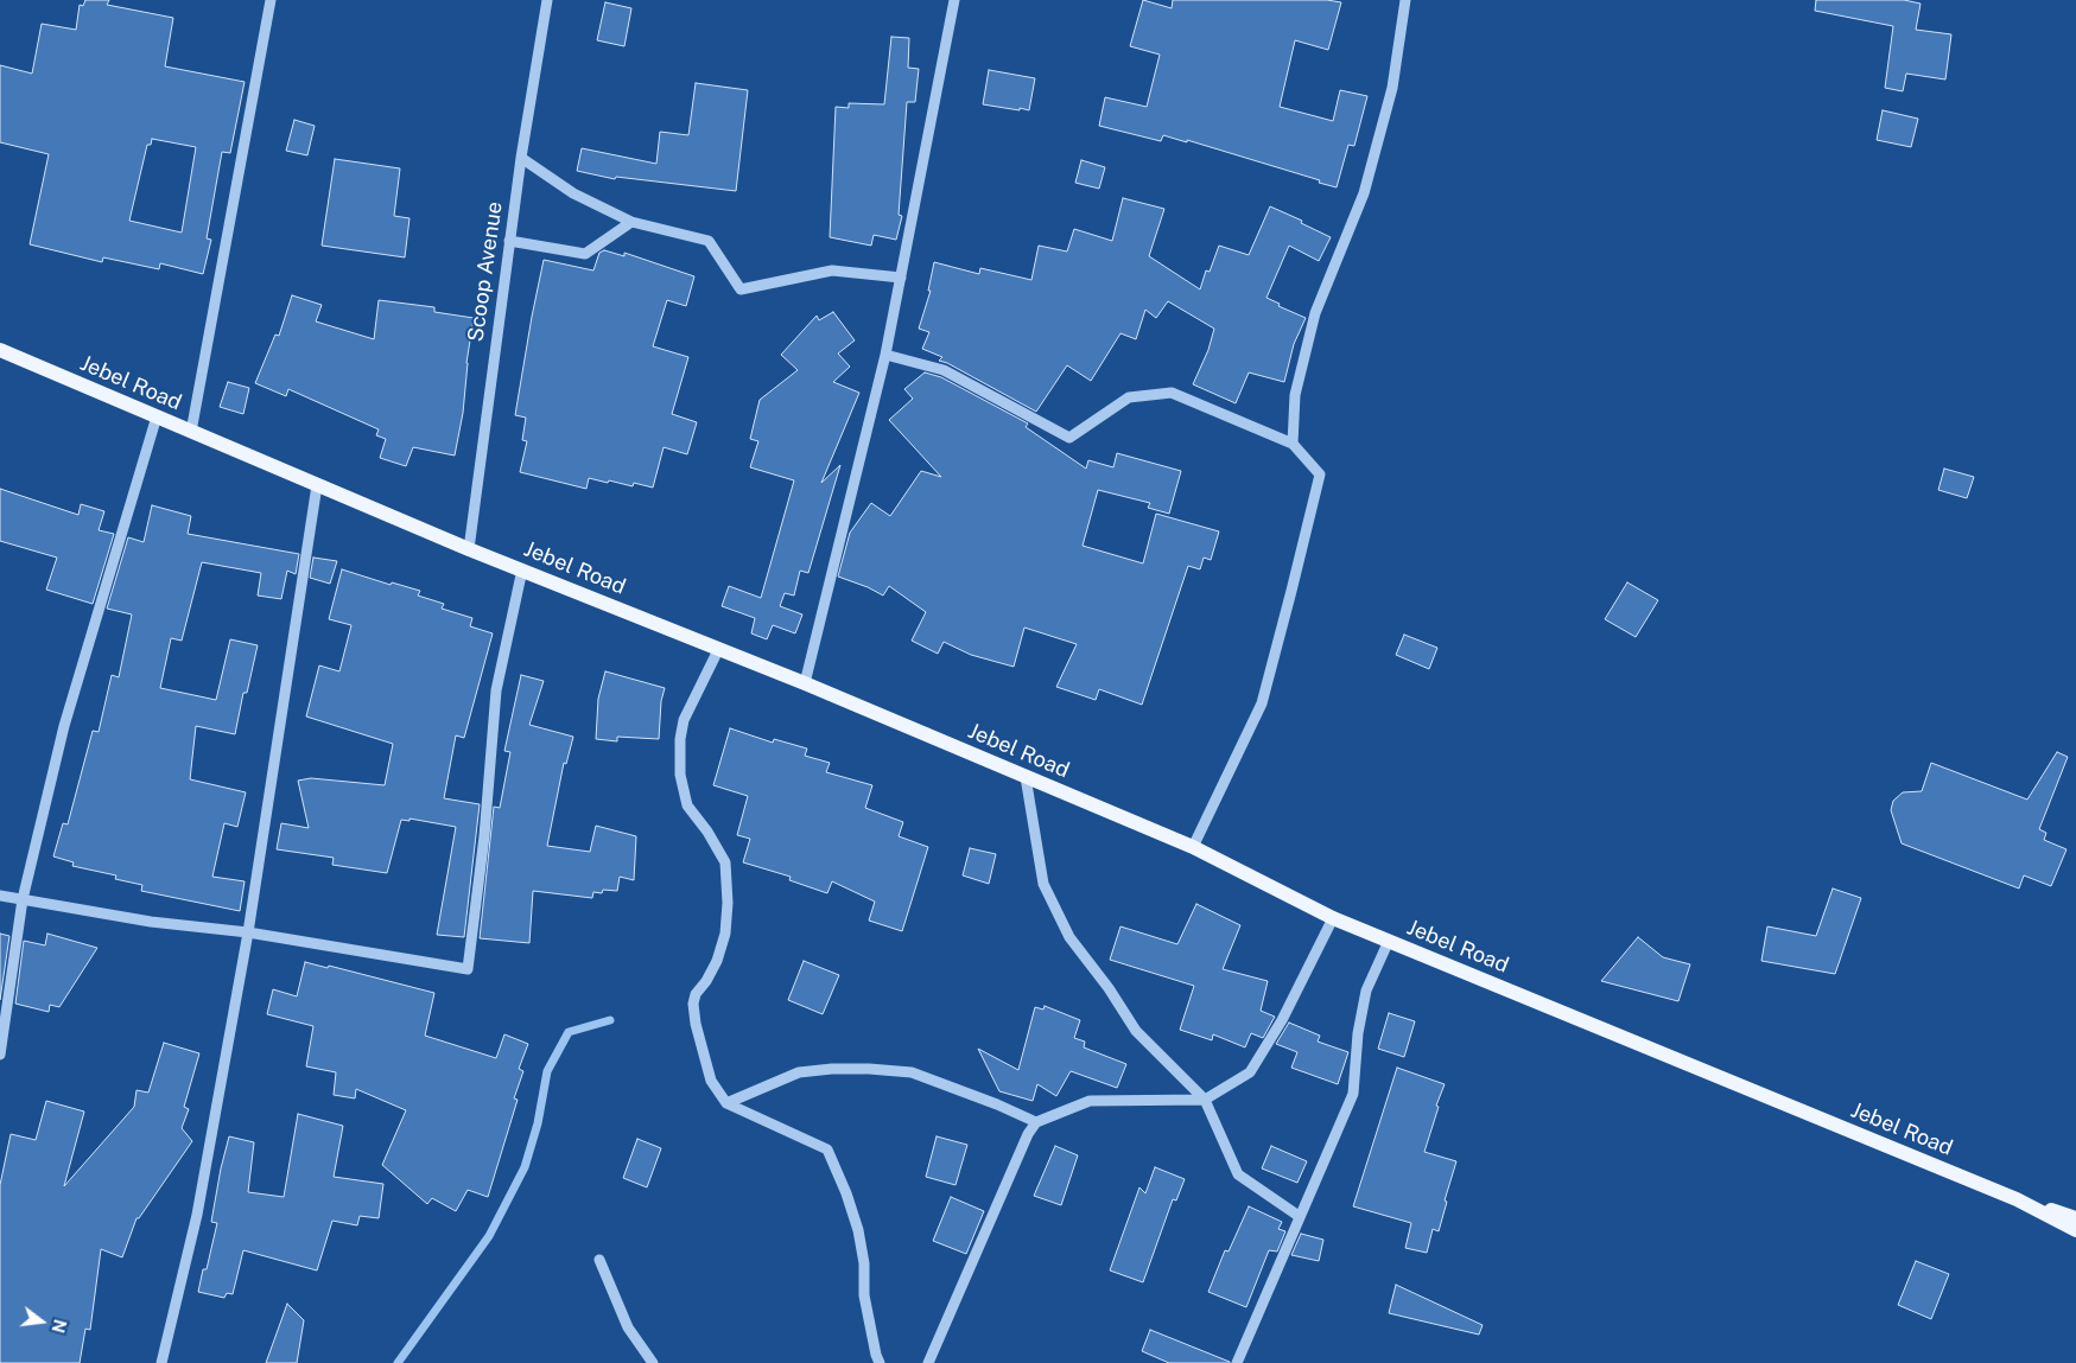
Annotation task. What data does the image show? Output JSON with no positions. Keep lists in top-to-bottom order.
{
  "streets": {
    "main road": ["Jebel Road"],
    "street": ["Scoop Avenue"]
  },
  "crossings": [
    ["Scoop Avenue", "Jebel Road"]
  ],
  "north": "right"
}
